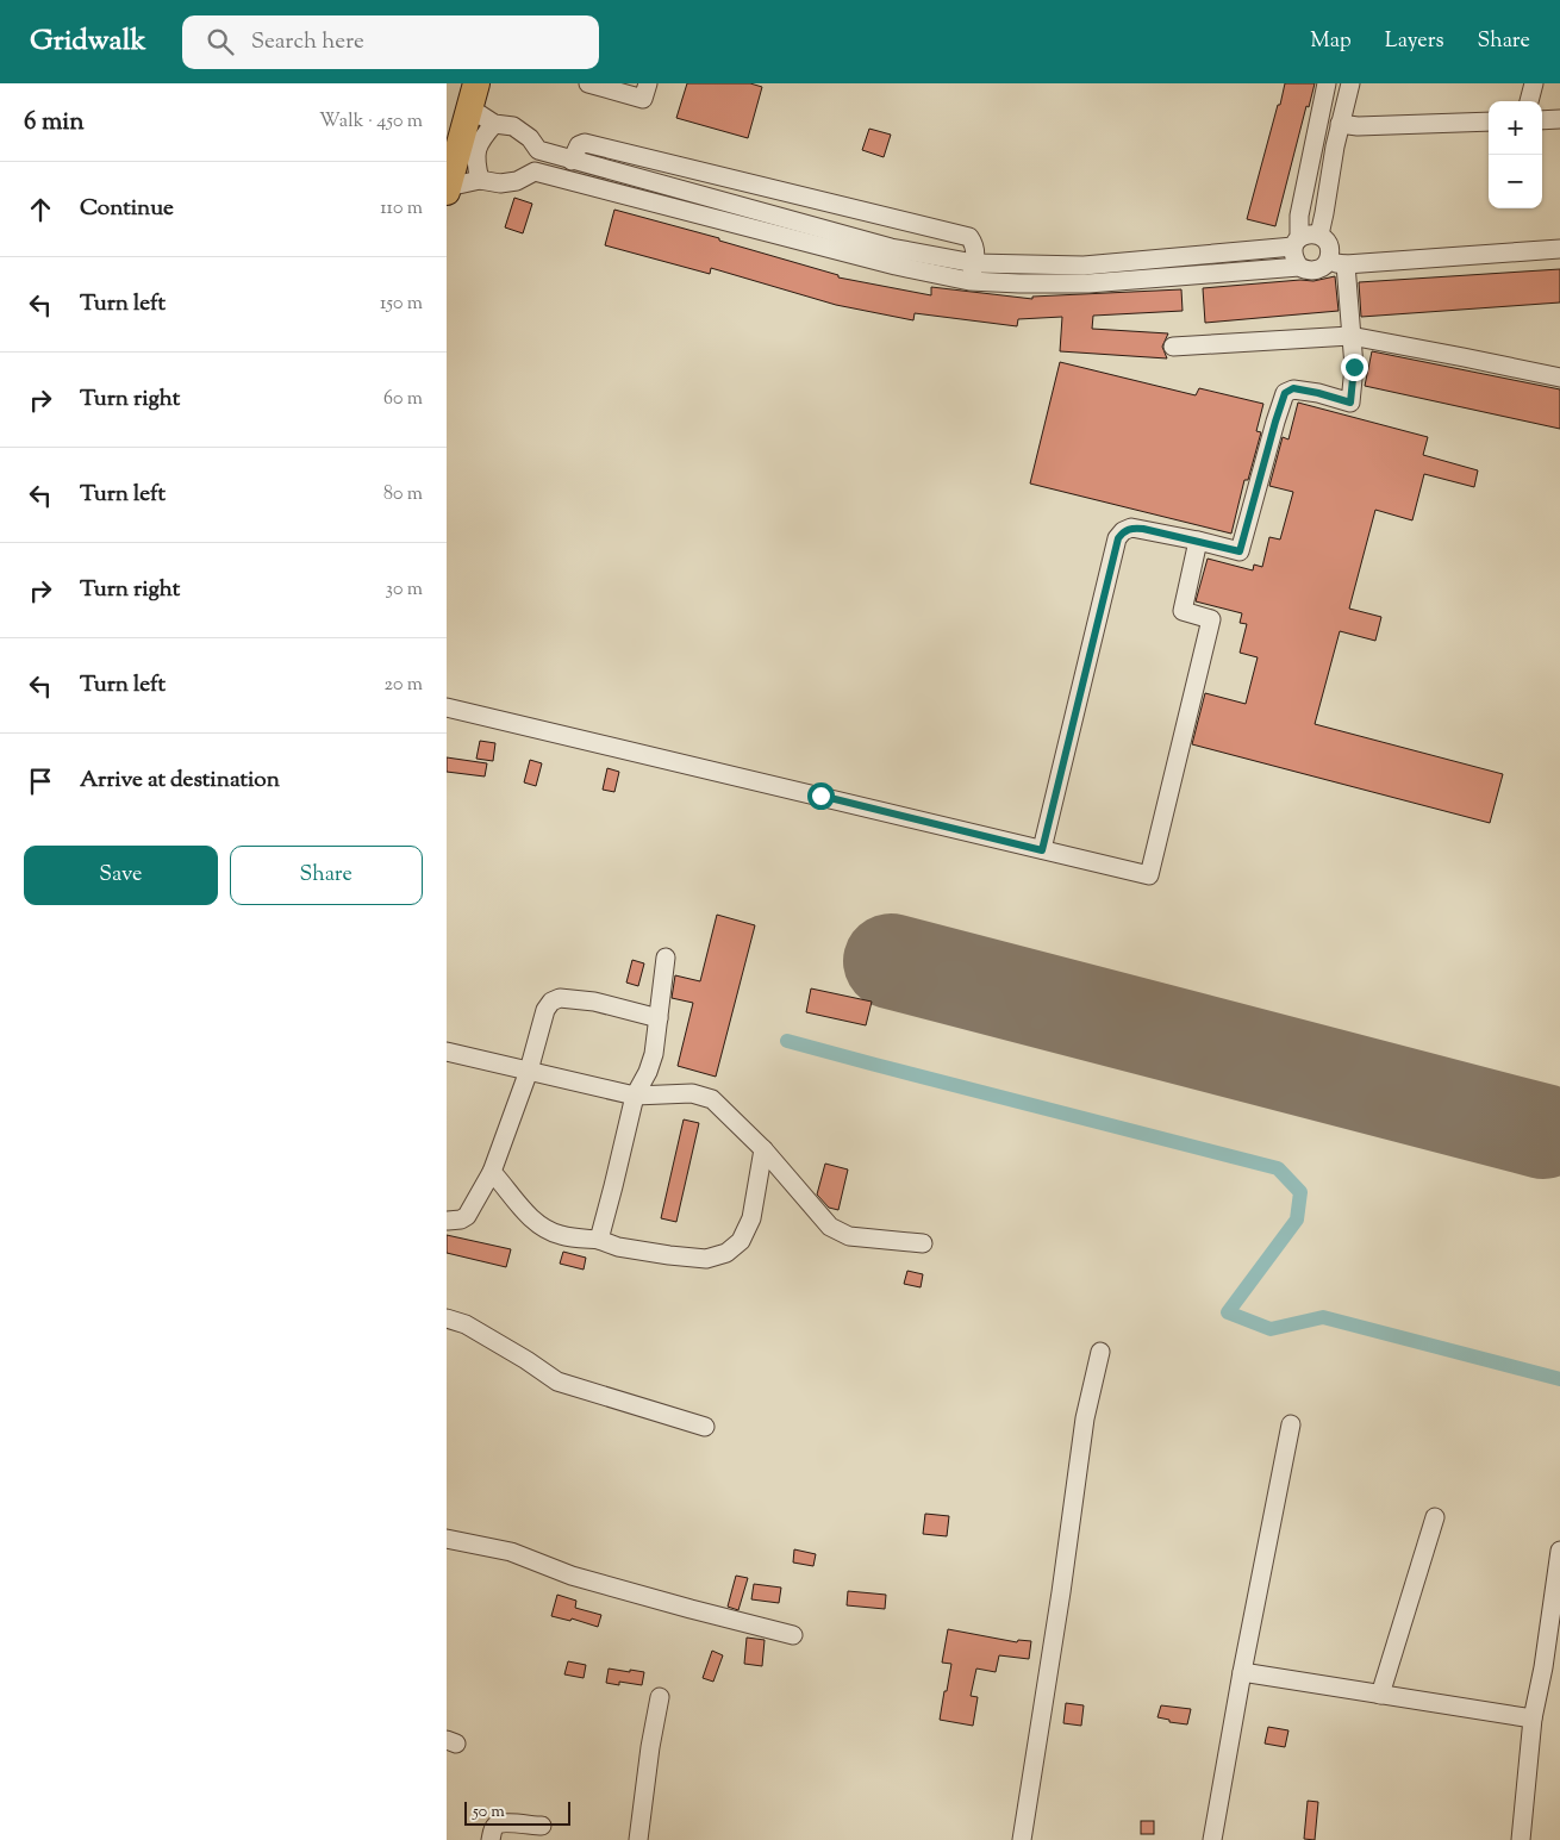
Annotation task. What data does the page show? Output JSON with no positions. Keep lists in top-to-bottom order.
{
  "scale_bar": "50 m",
  "page": {
    "header": "Gridwalk",
    "search": "Search here",
    "nav": ["Map", "Layers", "Share"],
    "heading": ["6 min", "Walk · 450 m"],
    "map_buttons": ["+", "−"],
    "list": [
      ["Continue", "110 m"],
      ["Turn left", "150 m"],
      ["Turn right", "60 m"],
      ["Turn left", "80 m"],
      ["Turn right", "30 m"],
      ["Turn left", "20 m"],
      "Arrive at destination"
    ],
    "buttons": ["Save", "Share"],
    "scale": "50 m"
  }
}
